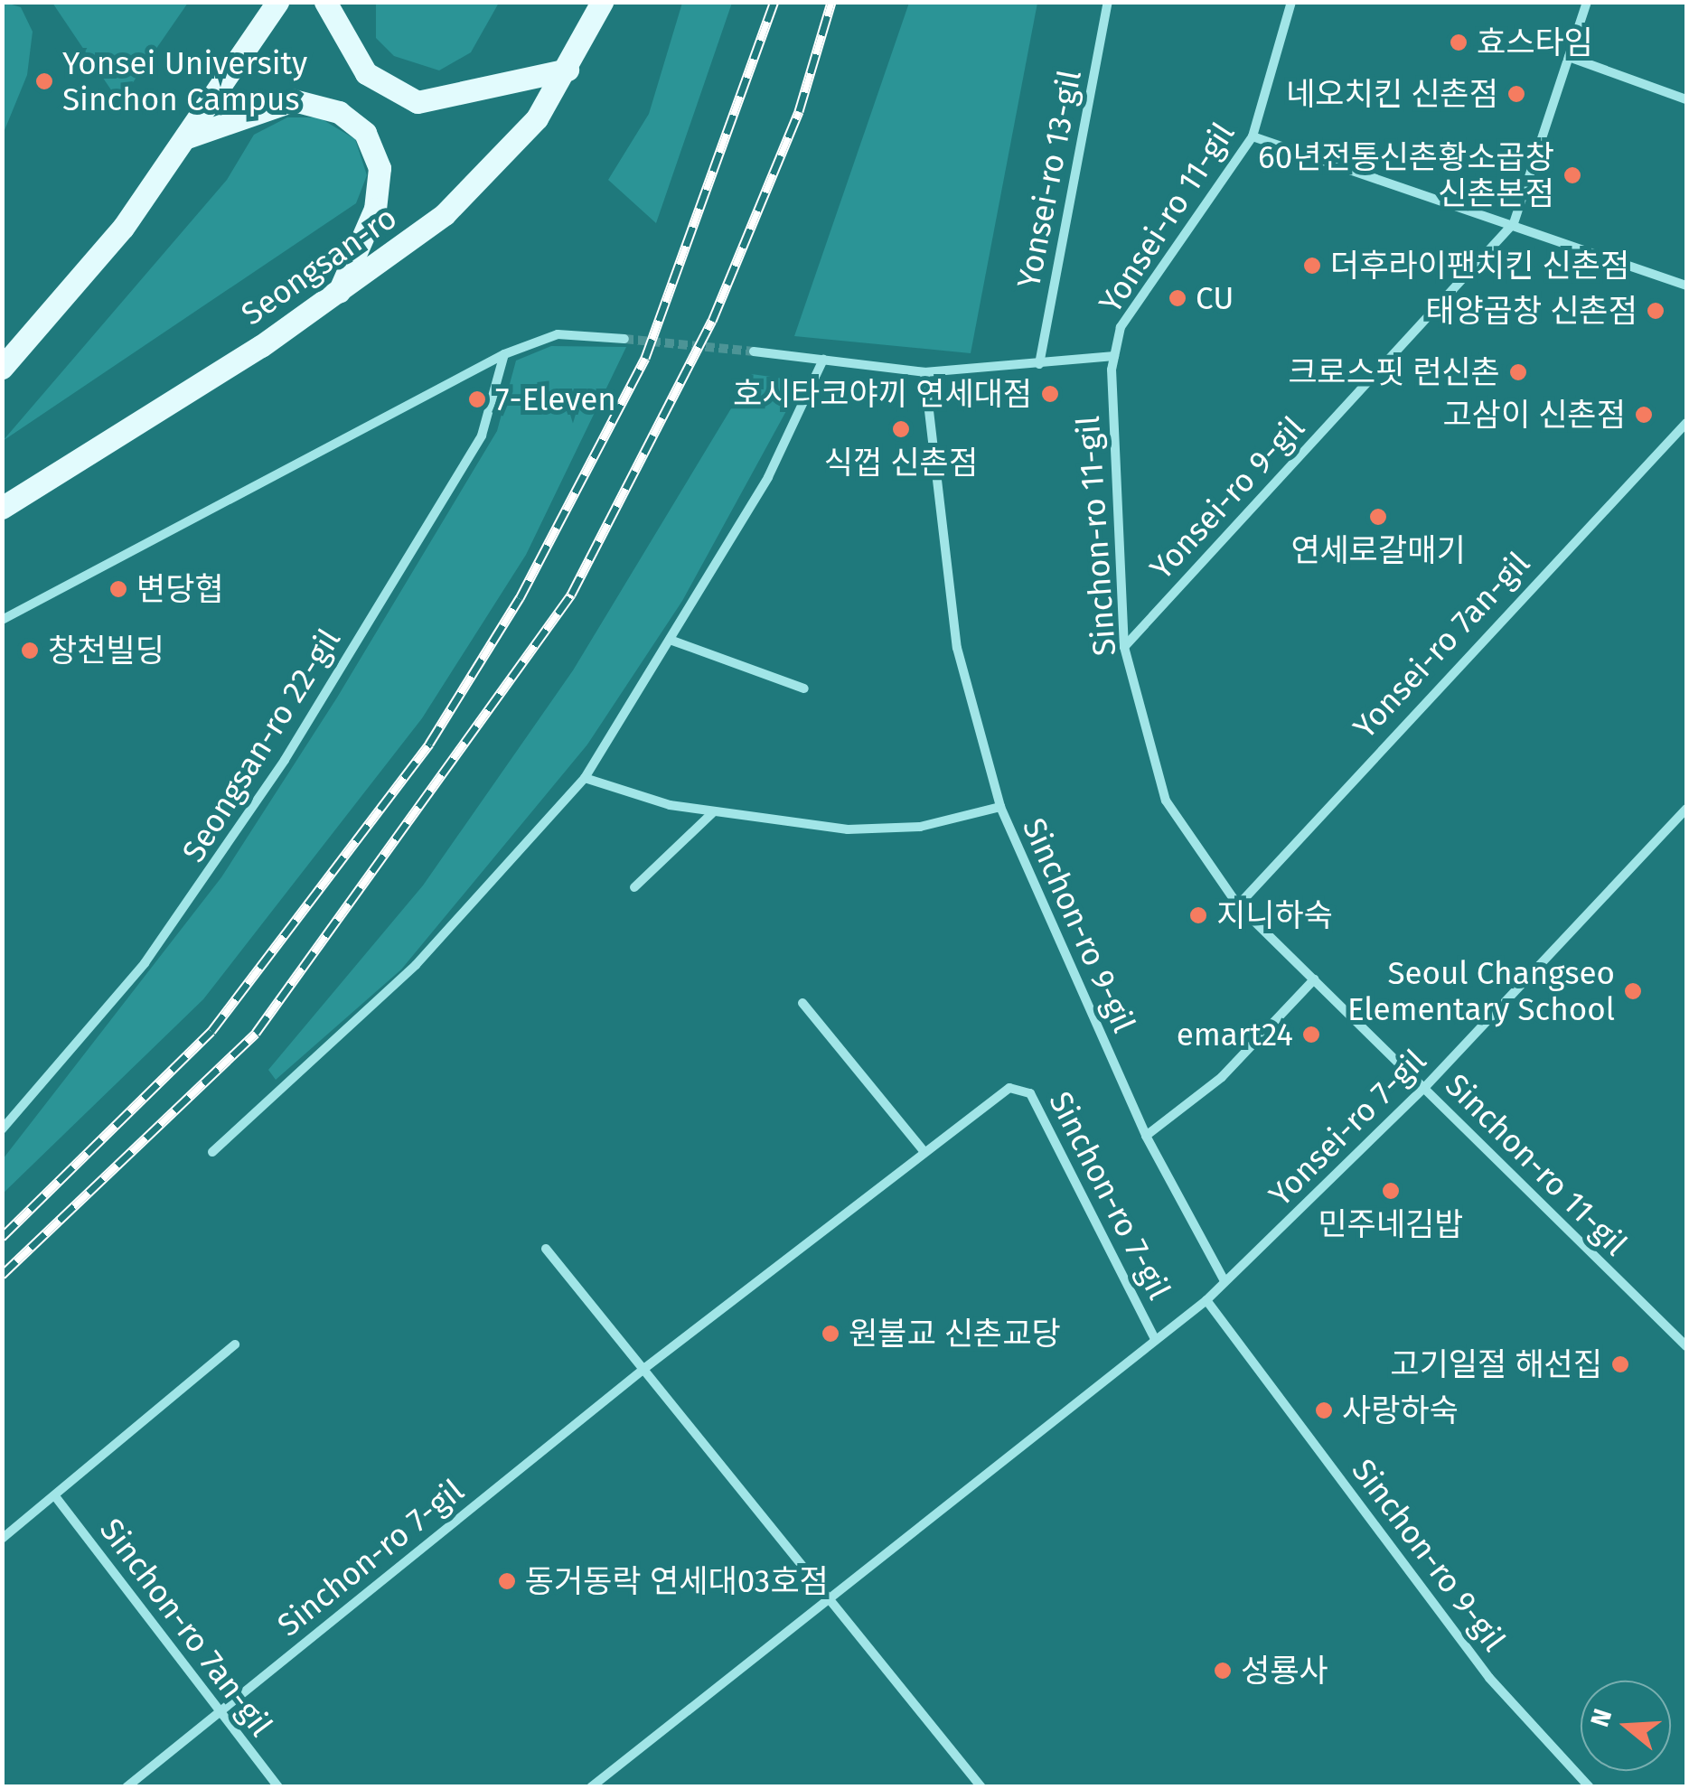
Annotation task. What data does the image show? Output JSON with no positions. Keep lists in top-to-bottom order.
{
  "streets": {
    "main road": ["Seongsan-ro"],
    "street": [
      "Yonsei-ro 13-gil",
      "Yonsei-ro 11-gil",
      "Yonsei-ro 9-gil",
      "Sinchon-ro 11-gil",
      "Yonsei-ro 7an-gil",
      "Seongsan-ro 22-gil",
      "Sinchon-ro 9-gil",
      "Yonsei-ro 7-gil",
      "Sinchon-ro 7-gil",
      "Sinchon-ro 7an-gil"
    ]
  },
  "crossings": [
    ["Yonsei-ro 11-gil", "Sinchon-ro 11-gil"],
    ["Yonsei-ro 9-gil", "Sinchon-ro 11-gil"],
    ["Sinchon-ro 11-gil", "Yonsei-ro 7an-gil"],
    ["Sinchon-ro 11-gil", "Yonsei-ro 7-gil"],
    ["Sinchon-ro 9-gil", "Yonsei-ro 7-gil"],
    ["Sinchon-ro 7-gil", "Sinchon-ro 7an-gil"]
  ],
  "places": [
    "효스타임",
    "Yonsei University Sinchon Campus",
    "네오치킨 신촌점",
    "60년전통신촌황소곱창 신촌본점",
    "더후라이팬치킨 신촌점",
    "CU",
    "태양곱창 신촌점",
    "크로스핏 런신촌",
    "호시타코야끼 연세대점",
    "7-Eleven",
    "고삼이 신촌점",
    "식껍 신촌점",
    "연세로갈매기",
    "변당협",
    "창천빌딩",
    "지니하숙",
    "Seoul Changseo Elementary School",
    "emart24",
    "민주네김밥",
    "원불교 신촌교당",
    "고기일절 해선집",
    "사랑하숙",
    "동거동락 연세대03호점",
    "성룡사"
  ],
  "north": "left"
}
